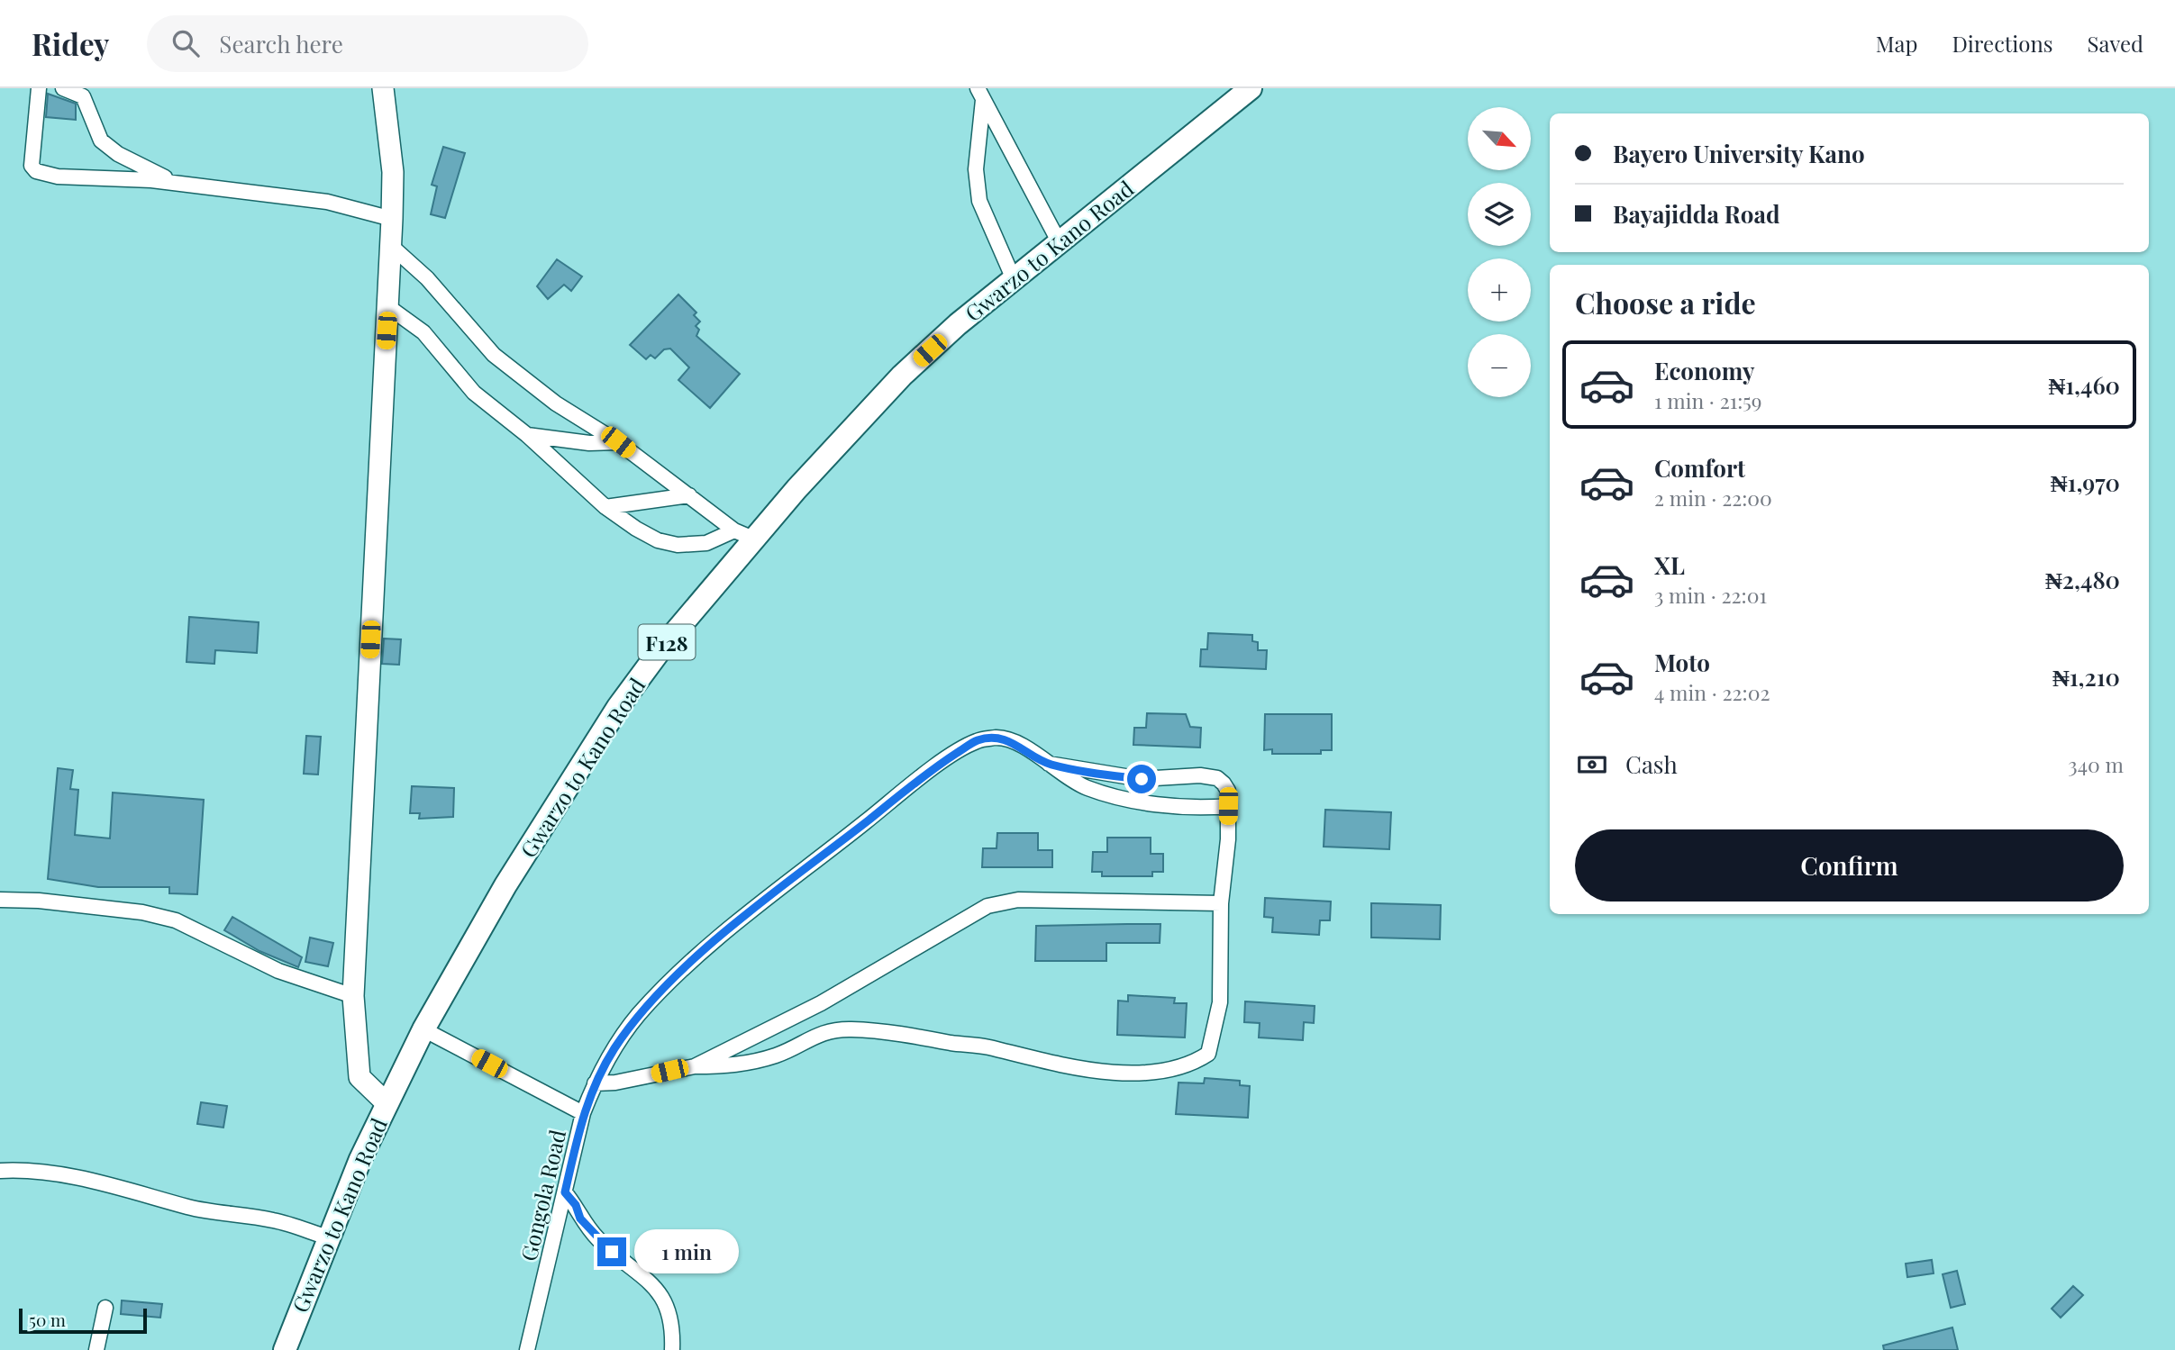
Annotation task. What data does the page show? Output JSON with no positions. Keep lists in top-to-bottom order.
{
  "streets": {
    "main road": ["Gwarzo to Kano Road", "F128"],
    "street": ["Gongola Road"]
  },
  "crossings": [
    ["Gwarzo to Kano Road", "Gongola Road"]
  ],
  "scale_bar": "50 m",
  "north": "bottom right",
  "page": {
    "header": "Ridey",
    "search": "Search here",
    "nav": ["Map", "Directions", "Saved"],
    "map_buttons": ["+", "−"],
    "banner": ["Bayero University Kano", "Bayajidda Road"],
    "heading": "Choose a ride",
    "list": [
      {
        "name": "Economy",
        "note": "1 min · 21:59",
        "value": "₦1,460"
      },
      {
        "name": "Comfort",
        "note": "2 min · 22:00",
        "value": "₦1,970"
      },
      {
        "name": "XL",
        "note": "3 min · 22:01",
        "value": "₦2,480"
      },
      {
        "name": "Moto",
        "note": "4 min · 22:02",
        "value": "₦1,210"
      }
    ],
    "pay": ["Cash", "340 m"],
    "buttons": "Confirm",
    "bubble": "1 min",
    "scale": "50 m"
  }
}
